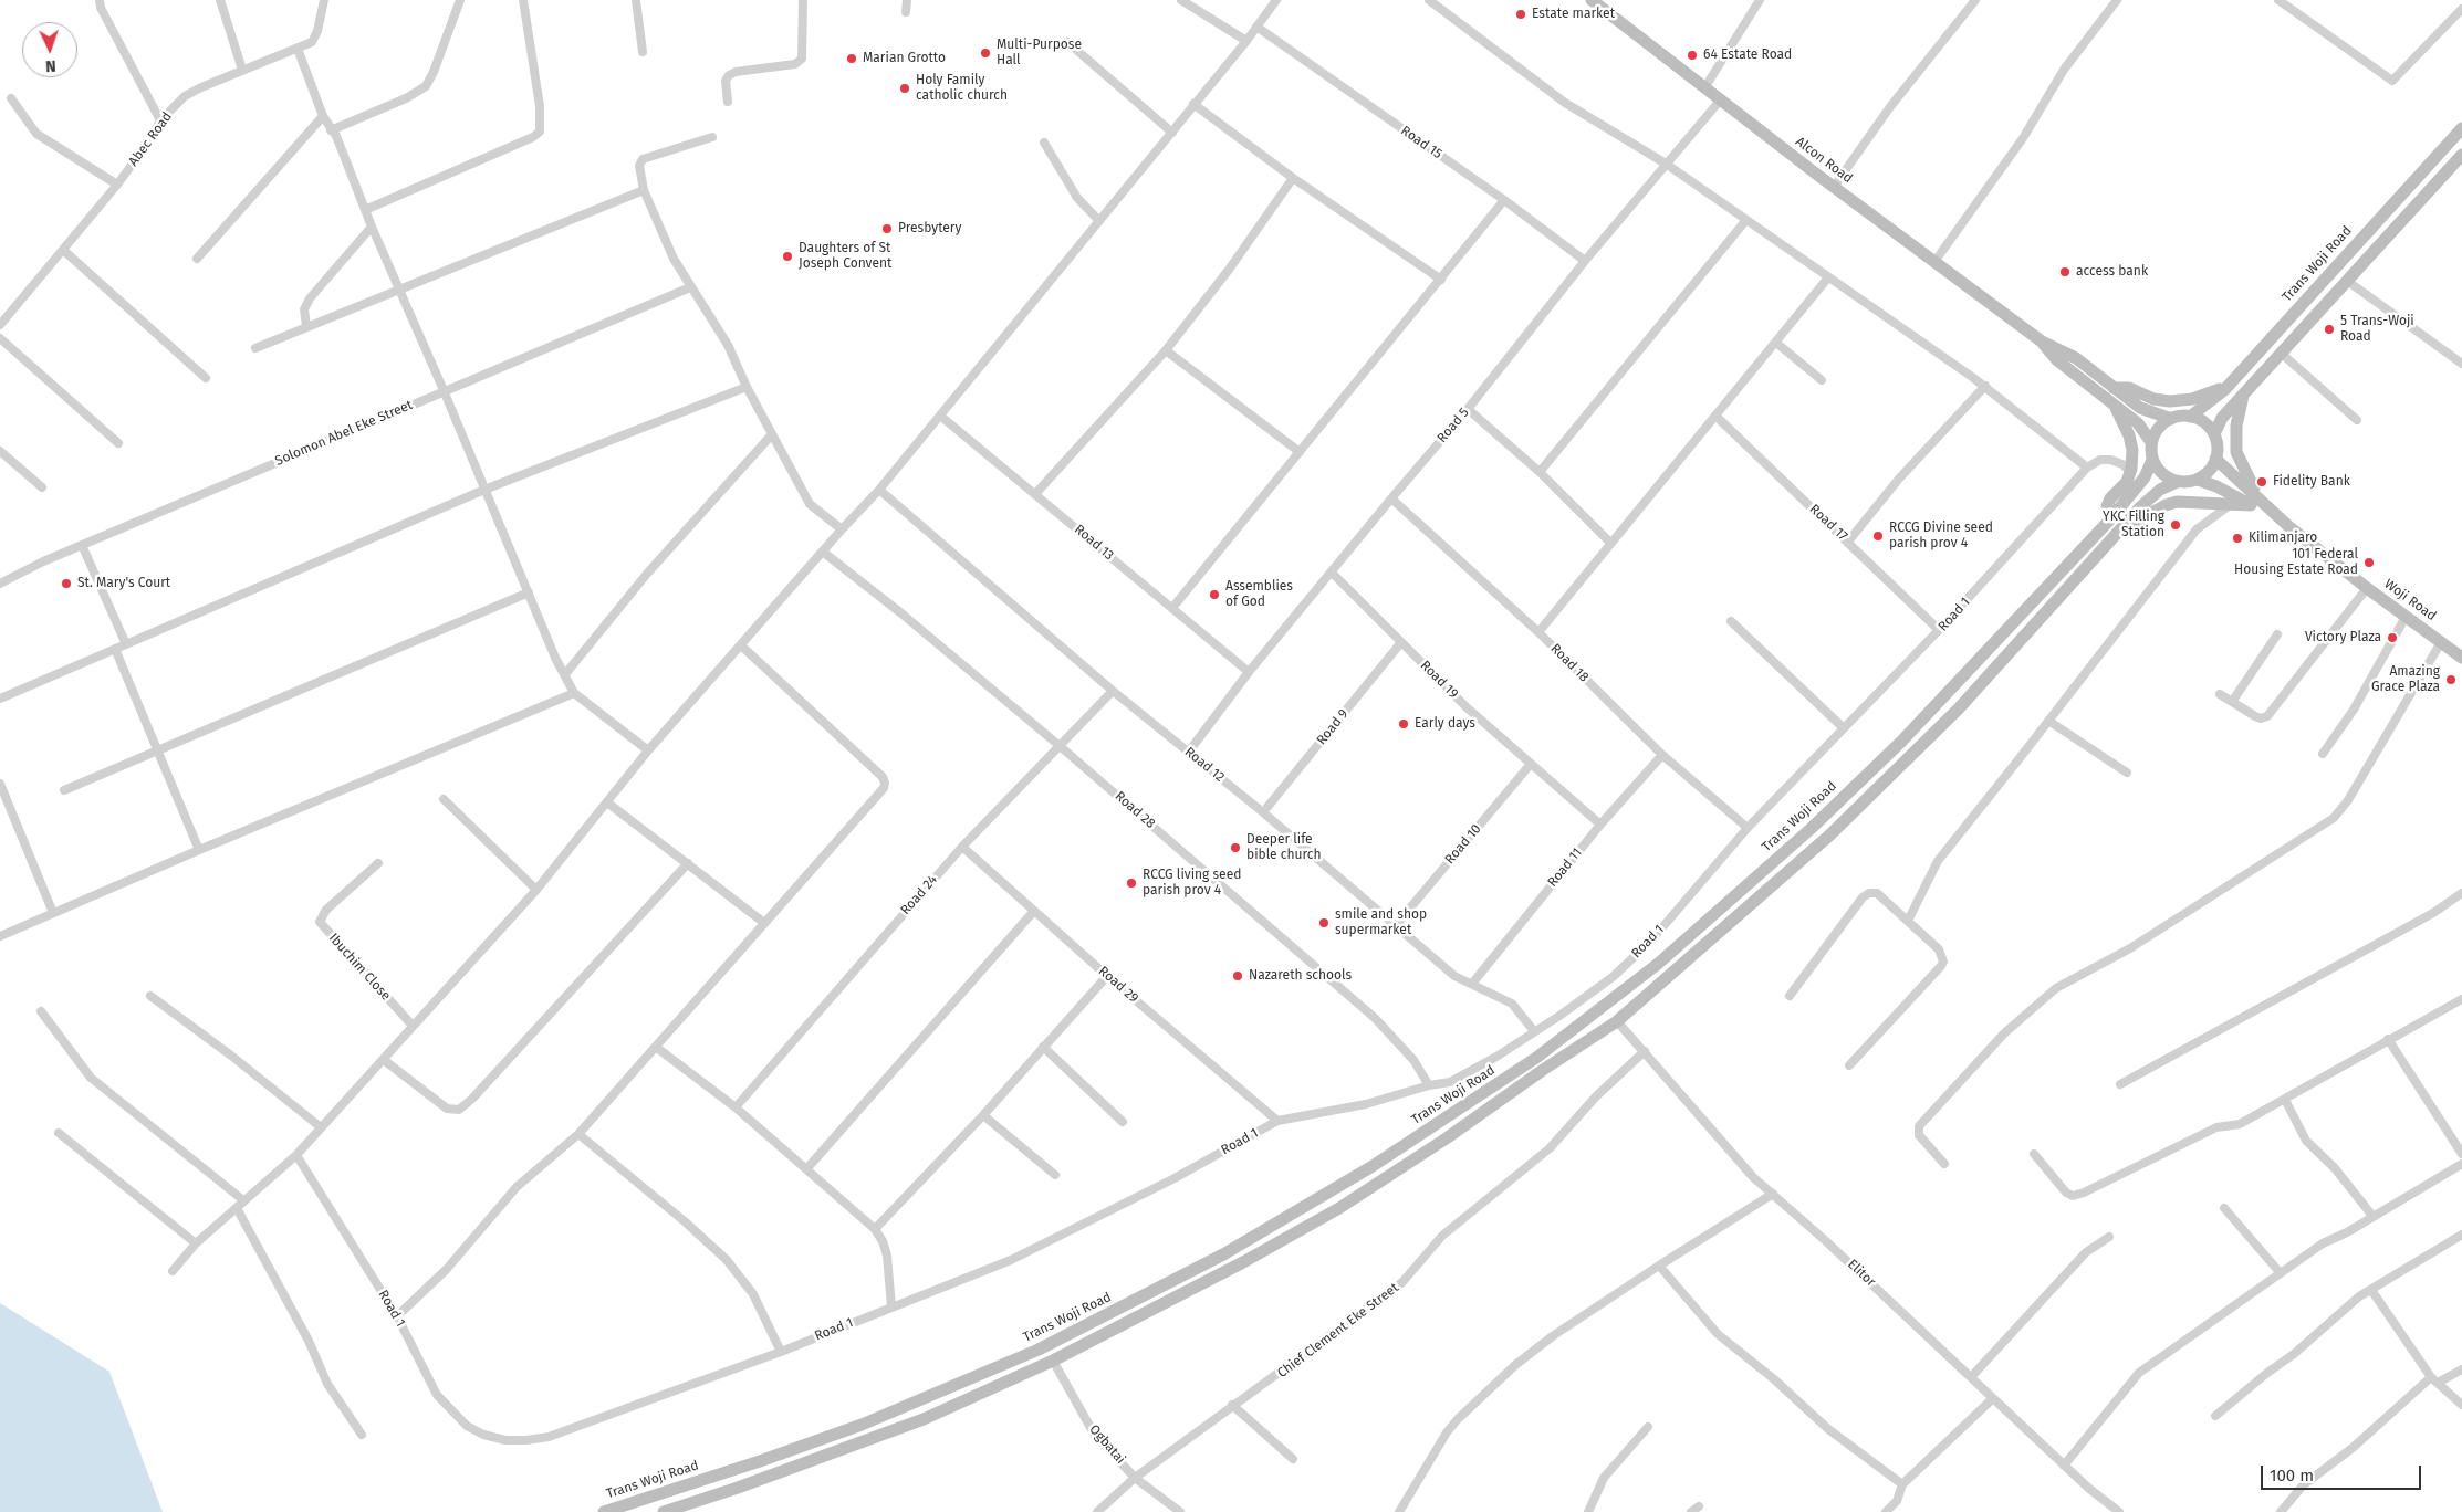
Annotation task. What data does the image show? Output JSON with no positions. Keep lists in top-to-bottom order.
{
  "streets": {
    "main road": ["Alcon Road", "Trans Woji Road", "Woji Road"],
    "street": [
      "Abec Road",
      "Road 15",
      "Road 5",
      "Solomon Abel Eke Street",
      "Road 17",
      "Road 13",
      "Road 1",
      "Road 18",
      "Road 19",
      "Road 9",
      "Road 12",
      "Road 28",
      "Road 10",
      "Road 11",
      "Road 24",
      "Ibuchim Close",
      "Road 29",
      "Elitor",
      "Chief Clement Eke Street",
      "Ogbatai"
    ]
  },
  "crossings": [
    ["Road 15", "Road 5"],
    ["Alcon Road", "Road 5"],
    ["Road 5", "Road 13"],
    ["Road 5", "Road 18"],
    ["Road 5", "Road 19"],
    ["Road 5", "Road 12"],
    ["Road 17", "Road 1"],
    ["Road 1", "Road 18"],
    ["Road 1", "Road 12"],
    ["Road 1", "Road 28"],
    ["Road 1", "Road 29"],
    ["Road 18", "Road 11"],
    ["Road 19", "Road 9"],
    ["Road 19", "Road 10"],
    ["Road 19", "Road 11"],
    ["Road 9", "Road 12"],
    ["Road 12", "Road 10"],
    ["Road 12", "Road 11"],
    ["Road 12", "Road 24"],
    ["Road 28", "Road 24"],
    ["Road 24", "Road 29"],
    ["Elitor", "Chief Clement Eke Street"],
    ["Chief Clement Eke Street", "Ogbatai"]
  ],
  "places": [
    "Estate market",
    "Multi-Purpose Hall",
    "64 Estate Road",
    "Marian Grotto",
    "Holy Family catholic church",
    "Presbytery",
    "Daughters of St Joseph Convent",
    "access bank",
    "5 Trans-Woji Road",
    "Fidelity Bank",
    "YKC Filling Station",
    "RCCG Divine seed parish prov 4",
    "Kilimanjaro",
    "101 Federal Housing Estate Road",
    "St. Mary's Court",
    "Assemblies of God",
    "Victory Plaza",
    "Amazing Grace Plaza",
    "Early days",
    "Deeper life bible church",
    "RCCG living seed parish prov 4",
    "smile and shop supermarket",
    "Nazareth schools"
  ],
  "scale_bar": "100 m",
  "north": "bottom"
}
